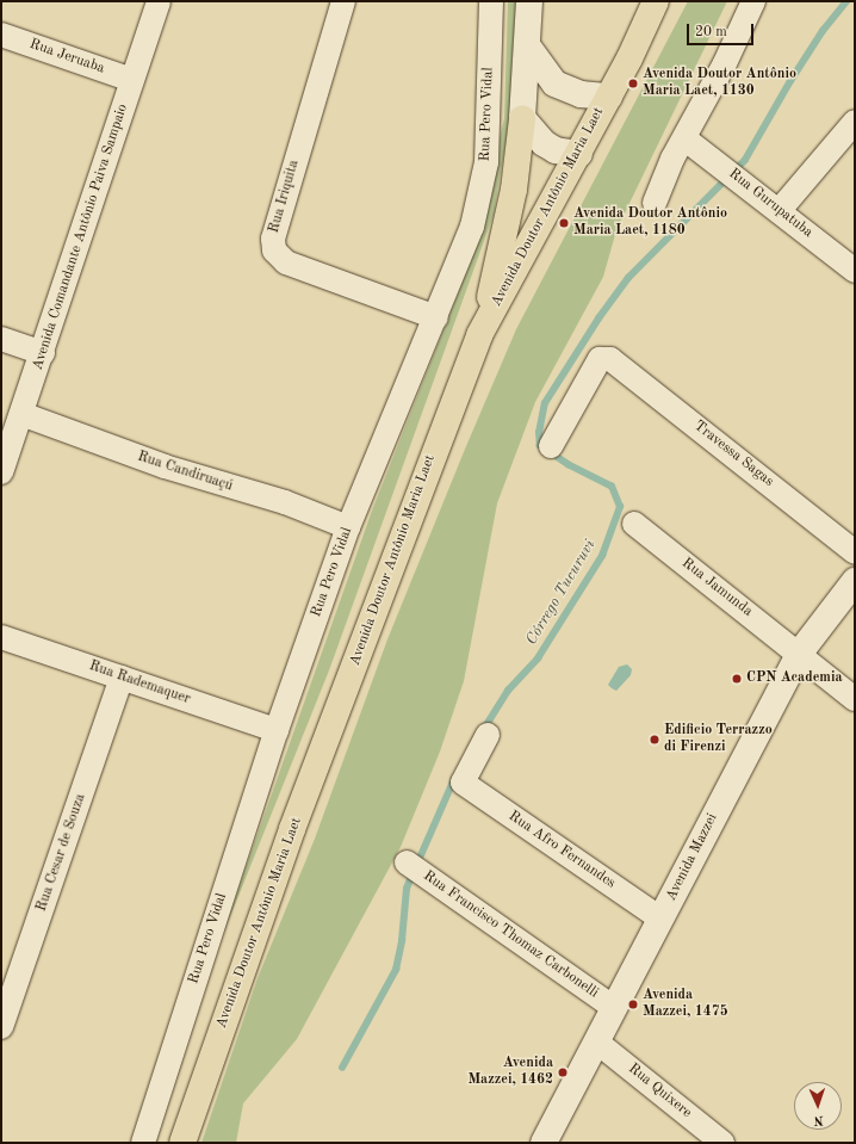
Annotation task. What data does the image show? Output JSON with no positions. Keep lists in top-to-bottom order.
{
  "streets": {
    "main road": ["Avenida Doutor Antônio Maria Laet"],
    "street": [
      "Rua Jeruaba",
      "Rua Pero Vidal",
      "Rua Iriquita",
      "Rua Gurupatuba",
      "Avenida Comandante Antônio Paiva Sampaio",
      "Travessa Sagas",
      "Rua Candiruaçú",
      "Rua Jamunda",
      "Rua Rademaquer",
      "Rua Afro Fernandes",
      "Rua Cesar de Souza",
      "Avenida Mazzei",
      "Rua Francisco Thomaz Carbonelli",
      "Rua Quixere"
    ]
  },
  "crossings": [
    ["Rua Jeruaba", "Avenida Comandante Antônio Paiva Sampaio"],
    ["Rua Pero Vidal", "Rua Iriquita"],
    ["Rua Pero Vidal", "Rua Candiruaçú"],
    ["Rua Pero Vidal", "Rua Rademaquer"],
    ["Avenida Comandante Antônio Paiva Sampaio", "Rua Candiruaçú"],
    ["Rua Jamunda", "Avenida Mazzei"],
    ["Rua Rademaquer", "Rua Cesar de Souza"],
    ["Rua Afro Fernandes", "Avenida Mazzei"],
    ["Avenida Mazzei", "Rua Francisco Thomaz Carbonelli"],
    ["Avenida Mazzei", "Rua Quixere"]
  ],
  "water": ["Córrego Tucuruvi"],
  "places": [
    "Avenida Doutor Antônio Maria Laet, 1130",
    "Avenida Doutor Antônio Maria Laet, 1180",
    "CPN Academia",
    "Edificio Terrazzo di Firenzi",
    "Avenida Mazzei, 1475",
    "Avenida Mazzei, 1462"
  ],
  "scale_bar": "20 m",
  "north": "bottom"
}
